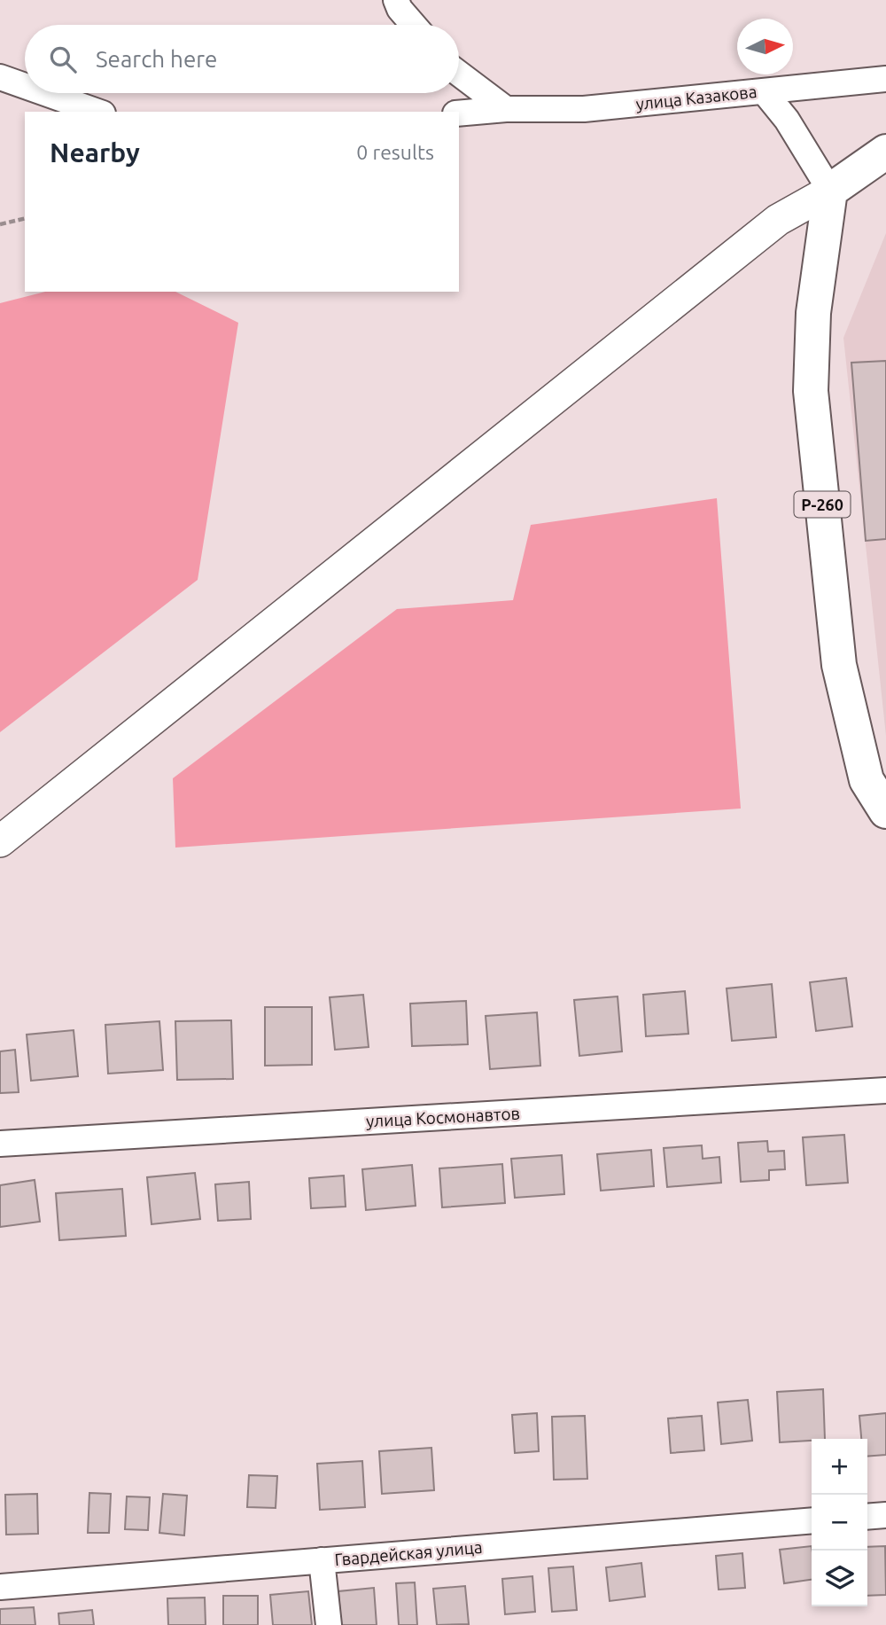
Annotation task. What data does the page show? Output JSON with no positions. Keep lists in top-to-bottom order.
{
  "streets": {
    "highway": ["Р-260"],
    "street": ["улица Казакова", "улица Космонавтов", "Гвардейская улица"]
  },
  "north": "right",
  "page": {
    "search": "Search here",
    "heading": ["Nearby", "0 results"],
    "map_buttons": ["+", "−"]
  }
}
